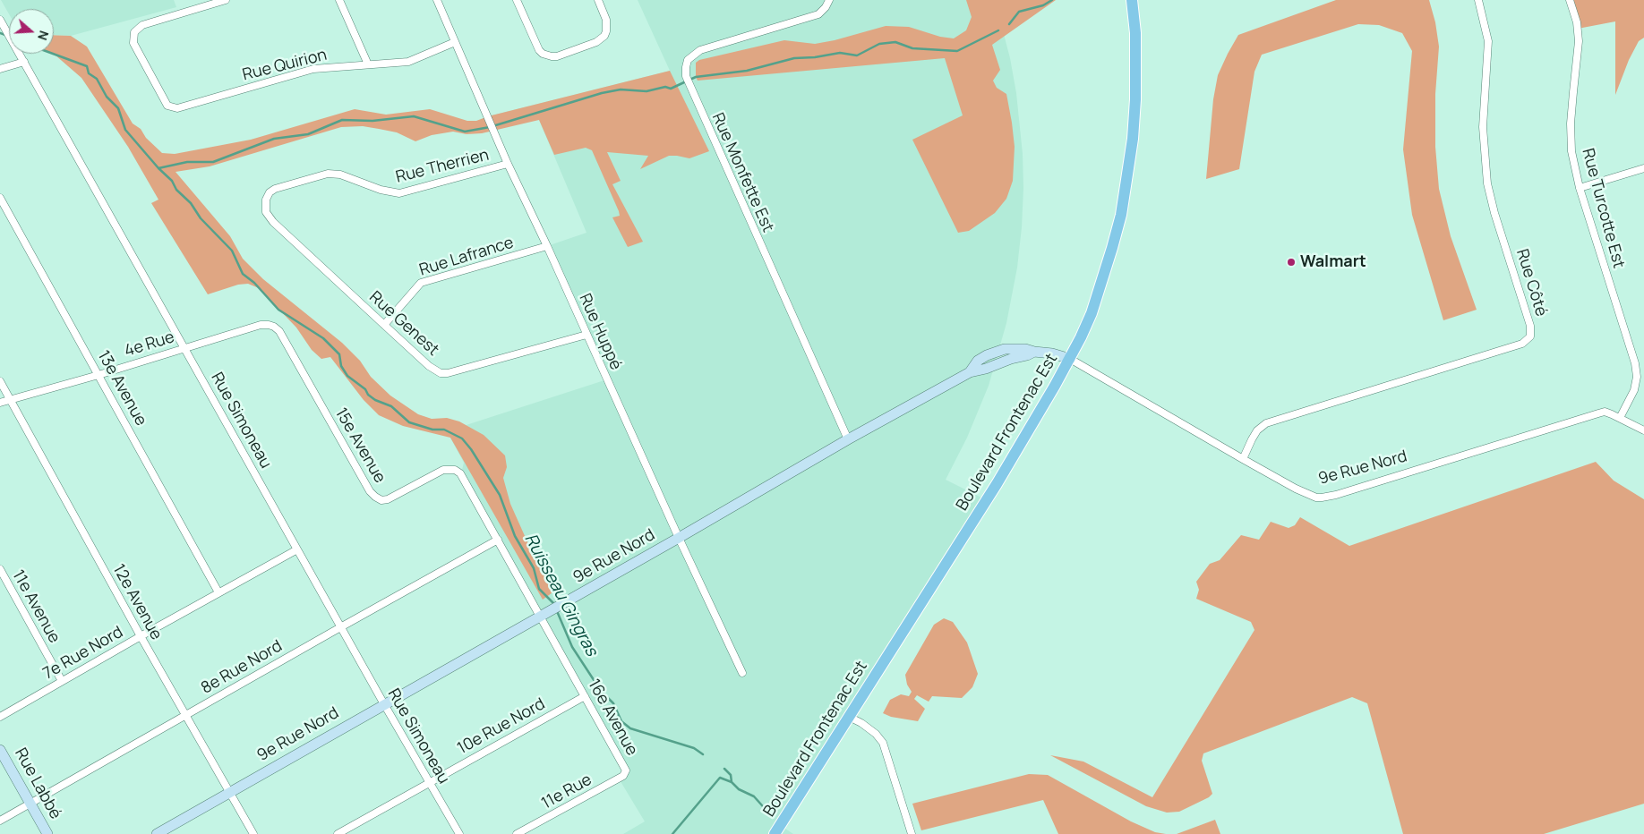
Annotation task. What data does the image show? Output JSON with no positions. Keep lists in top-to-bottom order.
{
  "streets": {
    "main road": ["Boulevard Frontenac Est"],
    "street": [
      "Rue Quirion",
      "Rue Therrien",
      "Rue Monfette Est",
      "Rue Turcotte Est",
      "Rue Lafrance",
      "Rue Côté",
      "Rue Genest",
      "Rue Huppé",
      "4e Rue",
      "13e Avenue",
      "Rue Simoneau",
      "15e Avenue",
      "9e Rue Nord",
      "12e Avenue",
      "11e Avenue",
      "7e Rue Nord",
      "8e Rue Nord",
      "16e Avenue",
      "10e Rue Nord",
      "Rue Labbé",
      "11e Rue"
    ]
  },
  "crossings": [
    ["Rue Quirion", "Rue Huppé"],
    ["Rue Therrien", "Rue Genest"],
    ["Rue Therrien", "Rue Huppé"],
    ["Rue Monfette Est", "9e Rue Nord"],
    ["Rue Turcotte Est", "9e Rue Nord"],
    ["Rue Lafrance", "Rue Genest"],
    ["Rue Lafrance", "Rue Huppé"],
    ["Rue Côté", "9e Rue Nord"],
    ["Rue Genest", "Rue Huppé"],
    ["Rue Huppé", "9e Rue Nord"],
    ["4e Rue", "13e Avenue"],
    ["4e Rue", "Rue Simoneau"],
    ["4e Rue", "15e Avenue"],
    ["4e Rue", "12e Avenue"],
    ["13e Avenue", "7e Rue Nord"],
    ["Rue Simoneau", "9e Rue Nord"],
    ["Rue Simoneau", "7e Rue Nord"],
    ["Rue Simoneau", "8e Rue Nord"],
    ["Rue Simoneau", "10e Rue Nord"],
    ["Boulevard Frontenac Est", "9e Rue Nord"],
    ["15e Avenue", "16e Avenue"],
    ["9e Rue Nord", "12e Avenue"],
    ["9e Rue Nord", "16e Avenue"],
    ["12e Avenue", "7e Rue Nord"],
    ["12e Avenue", "8e Rue Nord"],
    ["11e Avenue", "7e Rue Nord"],
    ["8e Rue Nord", "16e Avenue"],
    ["8e Rue Nord", "Rue Labbé"],
    ["16e Avenue", "10e Rue Nord"],
    ["16e Avenue", "11e Rue"]
  ],
  "water": ["Ruisseau Gingras"],
  "places": ["Walmart"],
  "north": "right"
}
